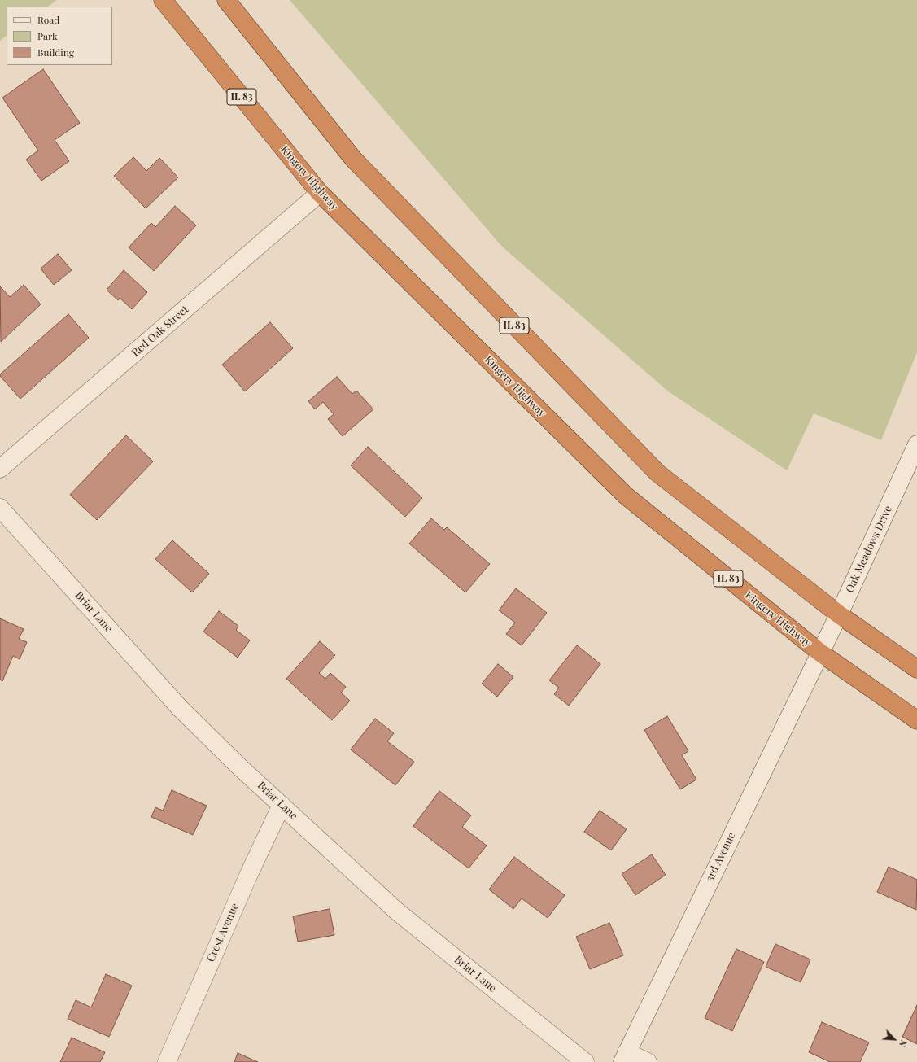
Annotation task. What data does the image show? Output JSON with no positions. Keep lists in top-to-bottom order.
{
  "streets": {
    "highway": ["IL 83", "Kingery Highway"],
    "street": [
      "Red Oak Street",
      "Oak Meadows Drive",
      "Briar Lane",
      "3rd Avenue",
      "Crest Avenue"
    ]
  },
  "crossings": [
    ["IL 83", "Oak Meadows Drive"],
    ["Kingery Highway", "Red Oak Street"],
    ["Kingery Highway", "Oak Meadows Drive"],
    ["Kingery Highway", "3rd Avenue"],
    ["Oak Meadows Drive", "3rd Avenue"],
    ["Briar Lane", "Crest Avenue"]
  ],
  "legend": ["Road", "Park", "Building"],
  "north": "bottom right"
}
